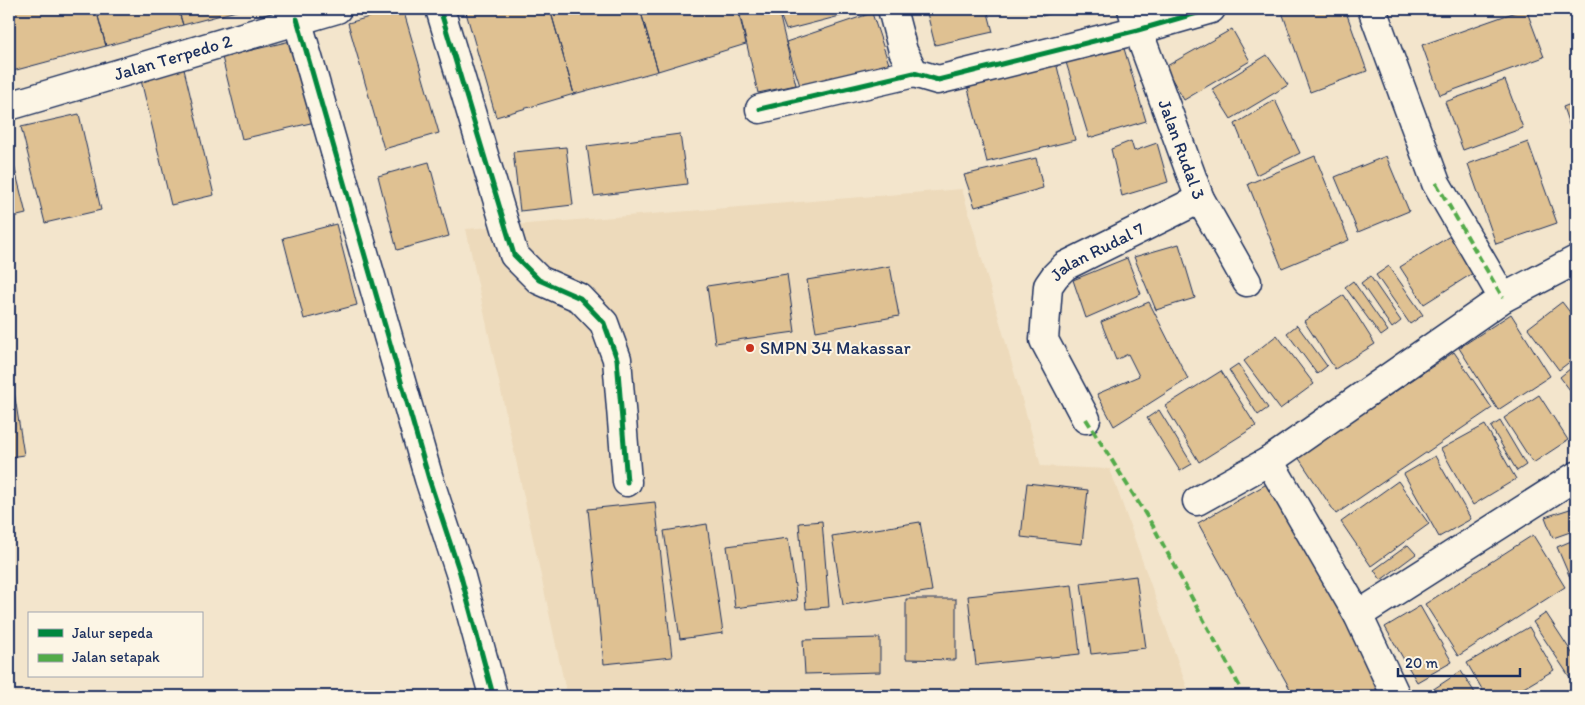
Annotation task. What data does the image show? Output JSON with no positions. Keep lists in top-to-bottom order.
{
  "streets": {
    "street": ["Jalan Terpedo 2", "Jalan Rudal 3", "Jalan Rudal 7"]
  },
  "crossings": [
    ["Jalan Rudal 3", "Jalan Rudal 7"]
  ],
  "places": ["SMPN 34 Makassar"],
  "legend": ["Jalur sepeda", "Jalan setapak"],
  "scale_bar": "20 m"
}
